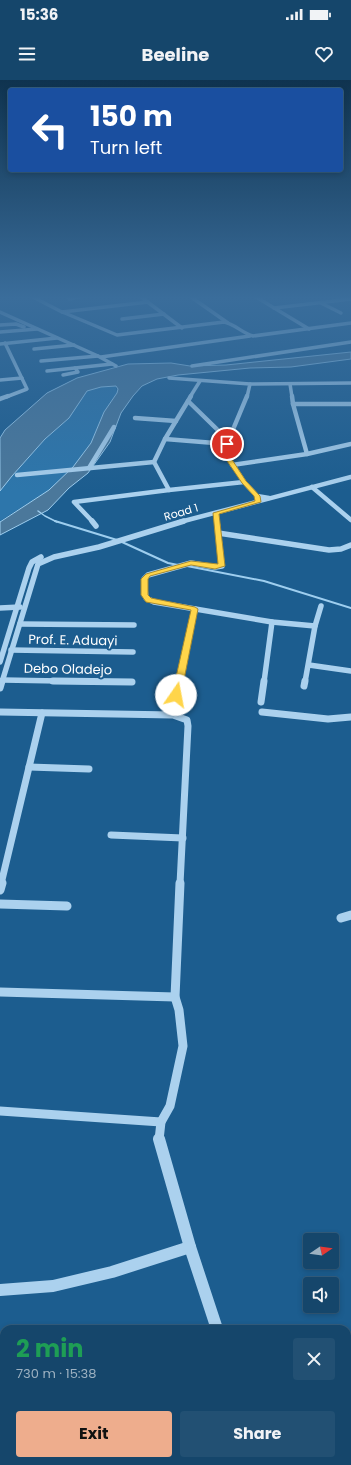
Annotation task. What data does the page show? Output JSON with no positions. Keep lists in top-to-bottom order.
{
  "streets": {
    "street": ["Road 1", "Prof. E. Aduayi", "Debo Oladejo"]
  },
  "north": "right",
  "page": {
    "status": "15:36",
    "header": "Beeline",
    "turn": ["150 m", "Turn left"],
    "heading": ["2 min", "730 m · 15:38"],
    "buttons": ["Exit", "Share"]
  }
}
